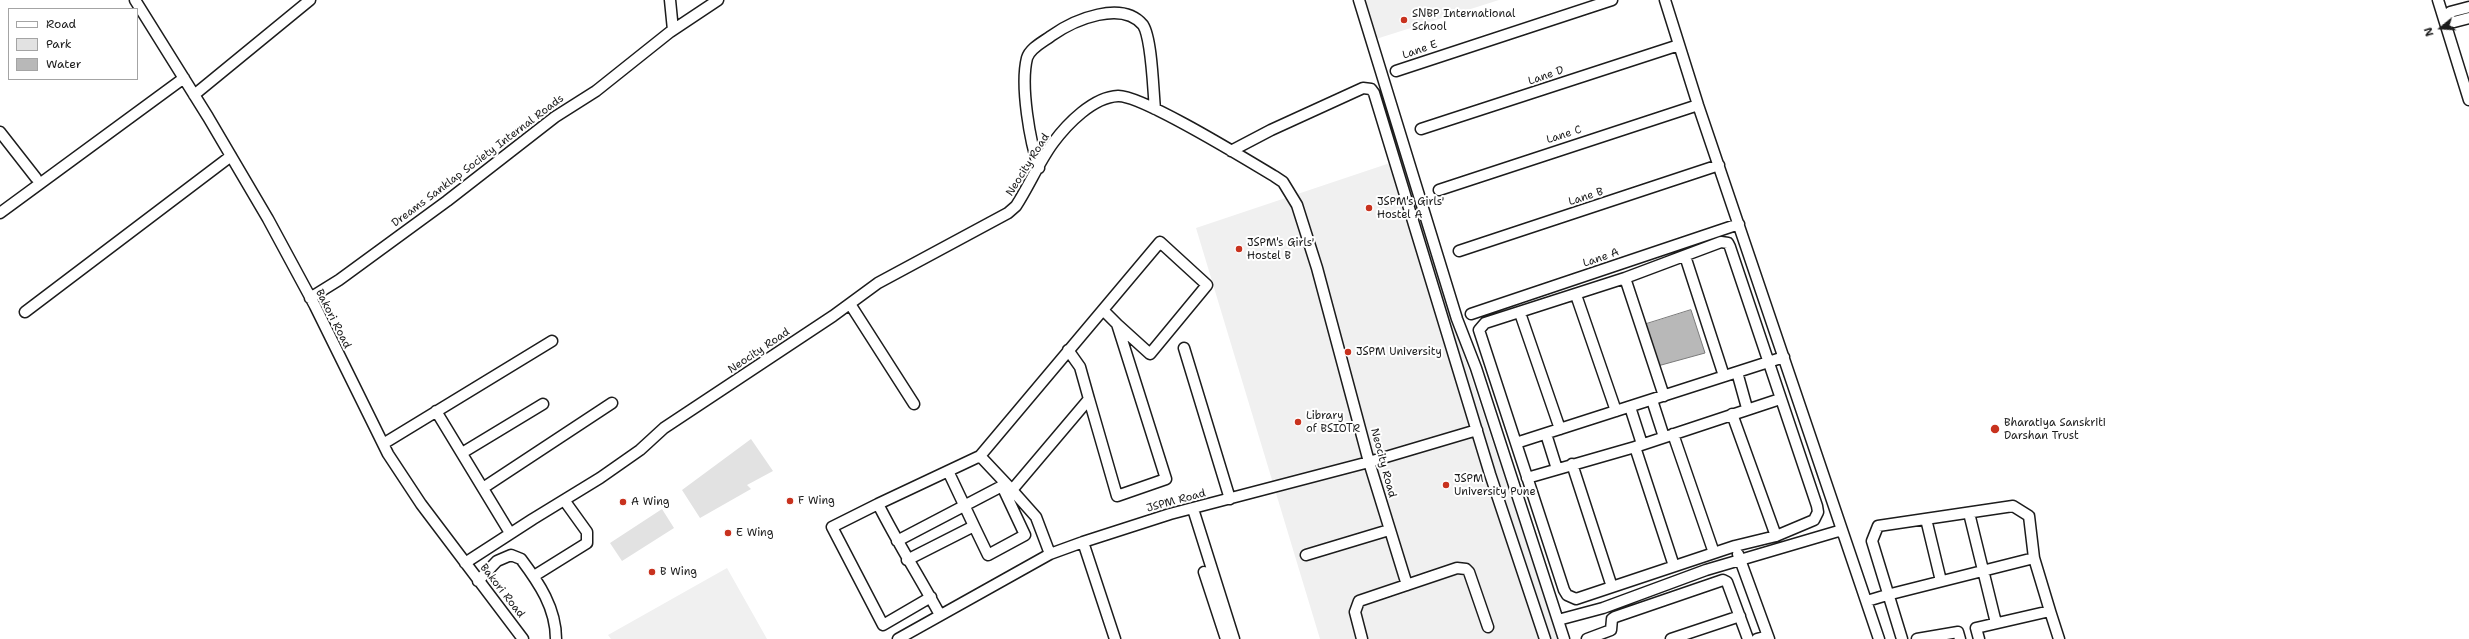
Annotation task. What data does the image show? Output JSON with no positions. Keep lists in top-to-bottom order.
{
  "streets": {
    "street": [
      "Lane E",
      "Lane D",
      "Lane C",
      "Dreams Sanklap Society Internal Roads",
      "Neocity Road",
      "Lane B",
      "Lane A",
      "Bakori Road",
      "JSPM Road"
    ]
  },
  "crossings": [
    ["Dreams Sanklap Society Internal Roads", "Bakori Road"],
    ["Neocity Road", "Bakori Road"],
    ["Neocity Road", "JSPM Road"]
  ],
  "places": [
    "SNBP International School",
    "JSPM's Girls' Hostel A",
    "JSPM's Girls' Hostel B",
    "JSPM University",
    "Library of BSIOTR",
    "Bharatiya Sanskriti Darshan Trust",
    "JSPM University Pune",
    "F Wing",
    "A Wing",
    "E Wing",
    "B Wing"
  ],
  "legend": ["Road", "Park", "Water"],
  "north": "left"
}
